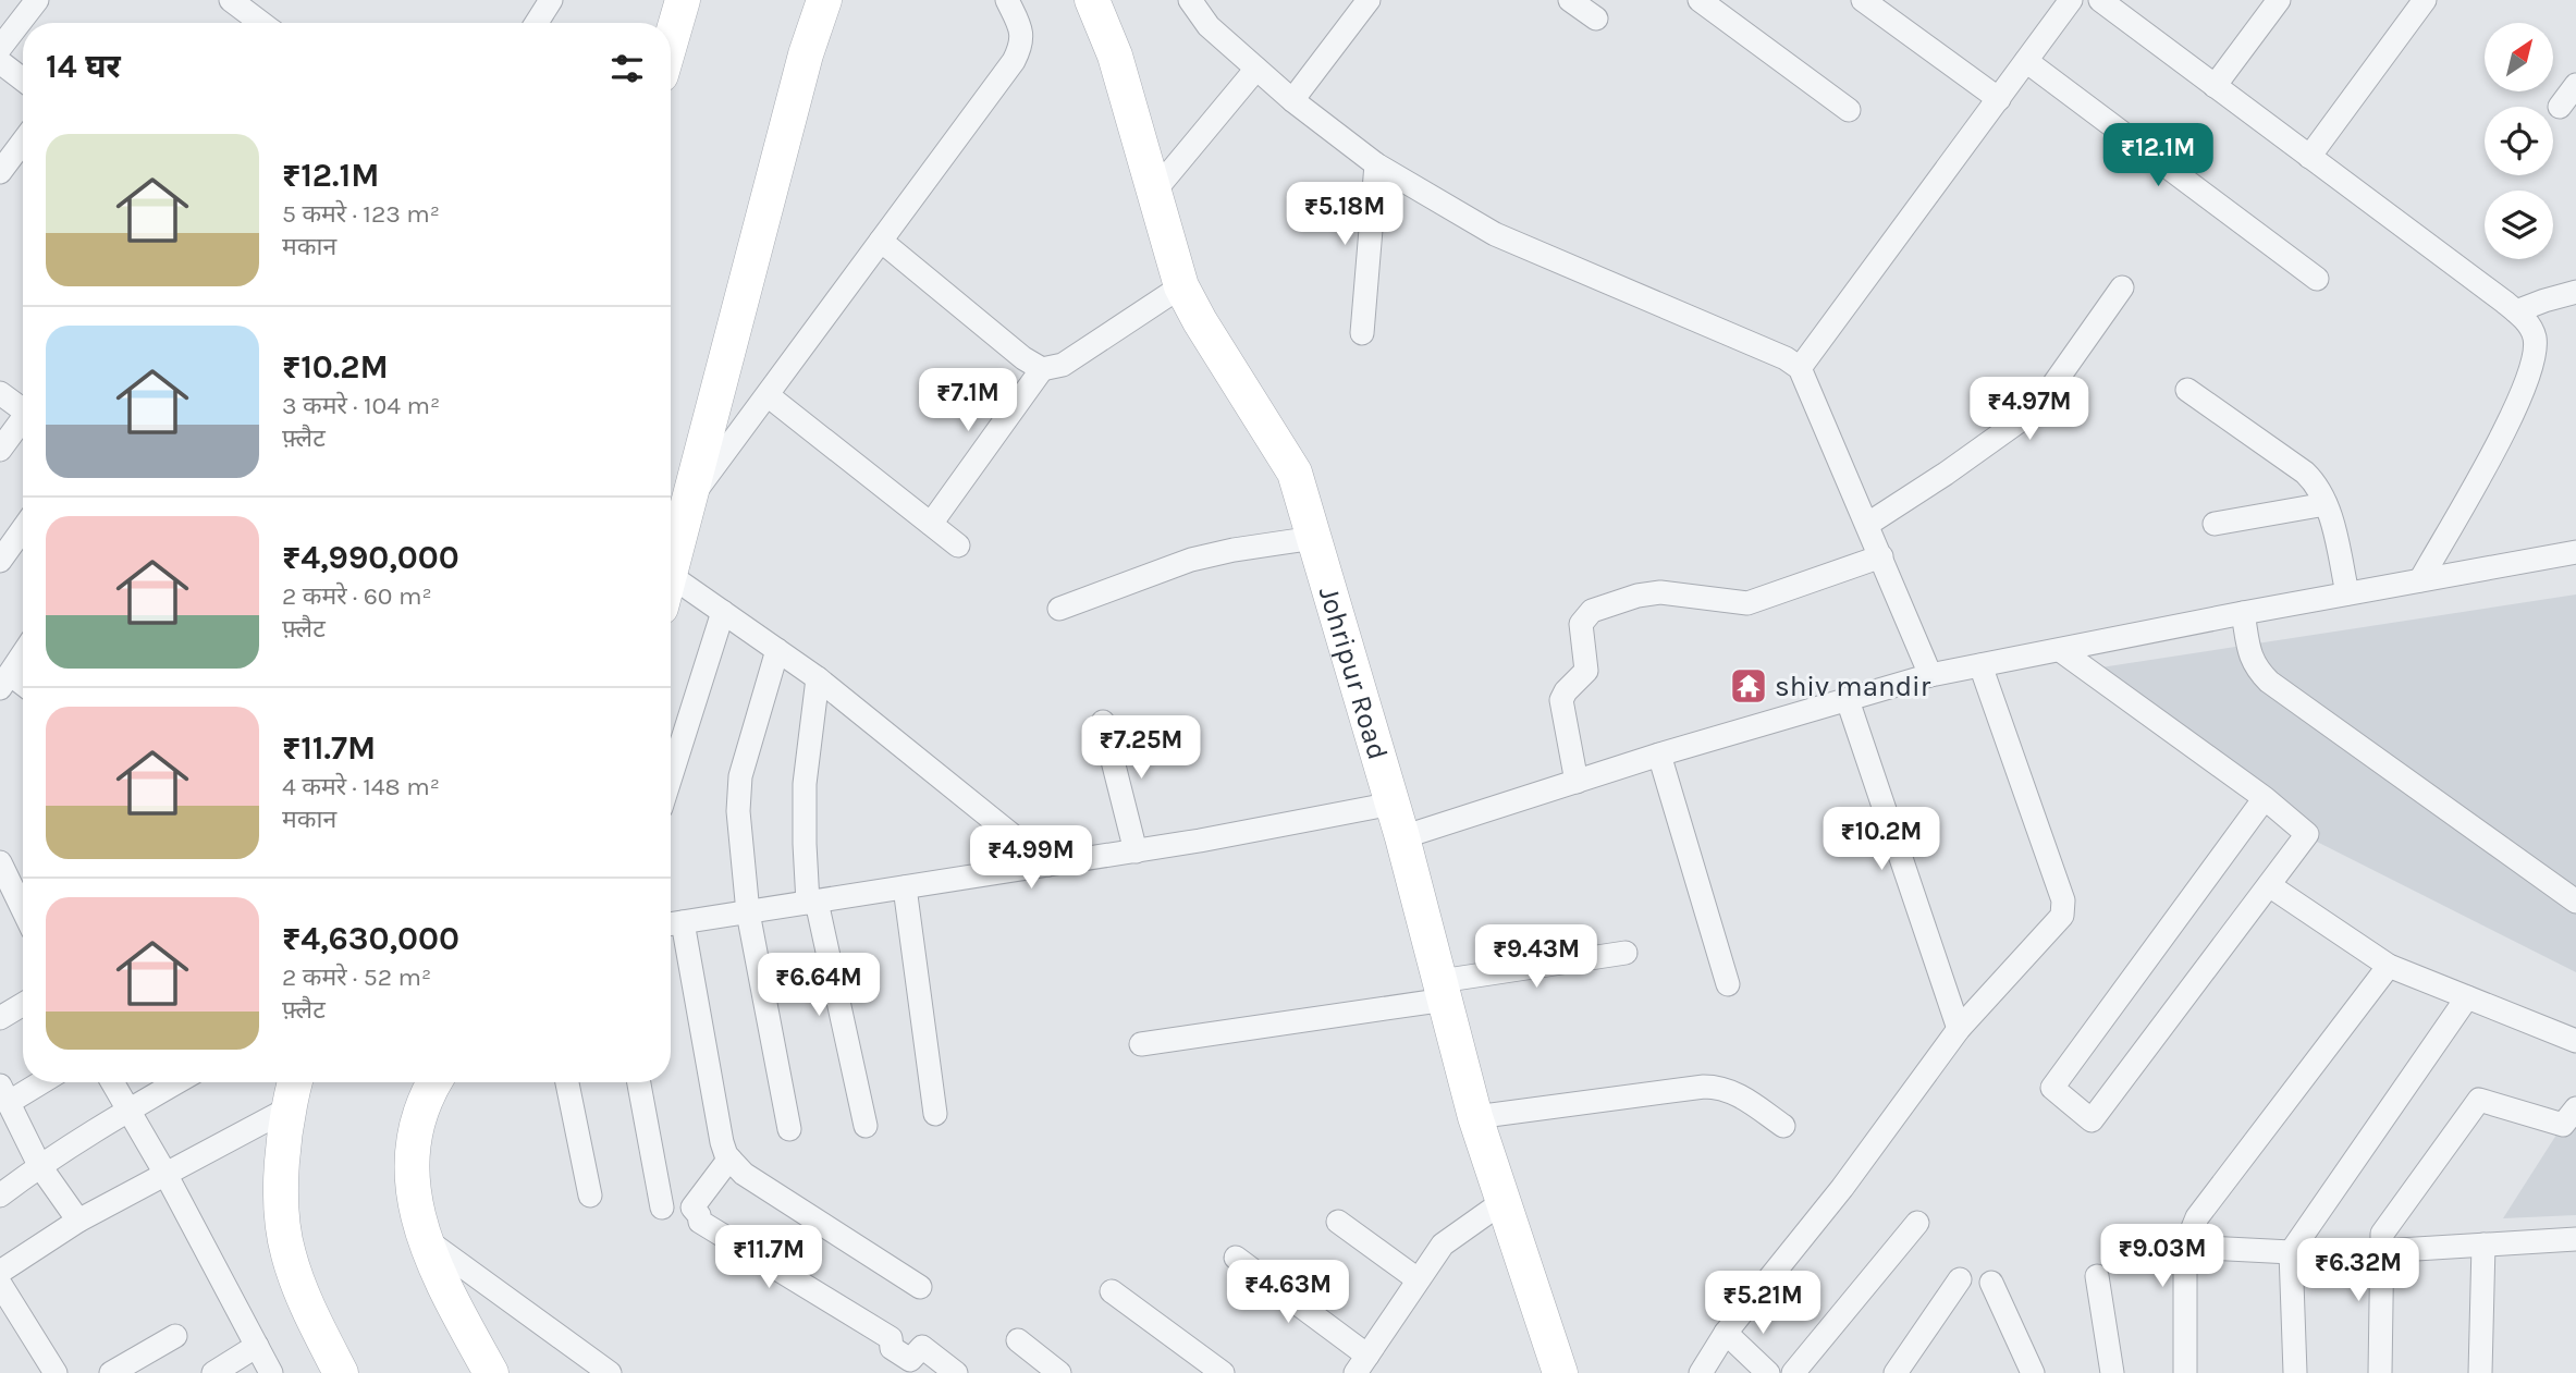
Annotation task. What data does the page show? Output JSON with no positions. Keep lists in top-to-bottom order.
{
  "streets": {
    "street": ["Johripur Road"]
  },
  "places": {
    "temple": ["shiv mandir"]
  },
  "north": "top right",
  "page": {
    "heading": "14 घर",
    "list": [
      {
        "name": "₹12.1M",
        "note": "5 कमरे · 123 m² · मकान"
      },
      {
        "name": "₹10.2M",
        "note": "3 कमरे · 104 m² · फ़्लैट"
      },
      {
        "name": "₹4,990,000",
        "note": "2 कमरे · 60 m² · फ़्लैट"
      },
      {
        "name": "₹11.7M",
        "note": "4 कमरे · 148 m² · मकान"
      },
      {
        "name": "₹4,630,000",
        "note": "2 कमरे · 52 m² · फ़्लैट"
      }
    ],
    "price": [
      "₹12.1M",
      "₹5.18M",
      "₹7.1M",
      "₹4.97M",
      "₹7.25M",
      "₹10.2M",
      "₹4.99M",
      "₹9.43M",
      "₹6.64M",
      "₹9.03M",
      "₹11.7M",
      "₹6.32M",
      "₹4.63M",
      "₹5.21M"
    ]
  }
}
